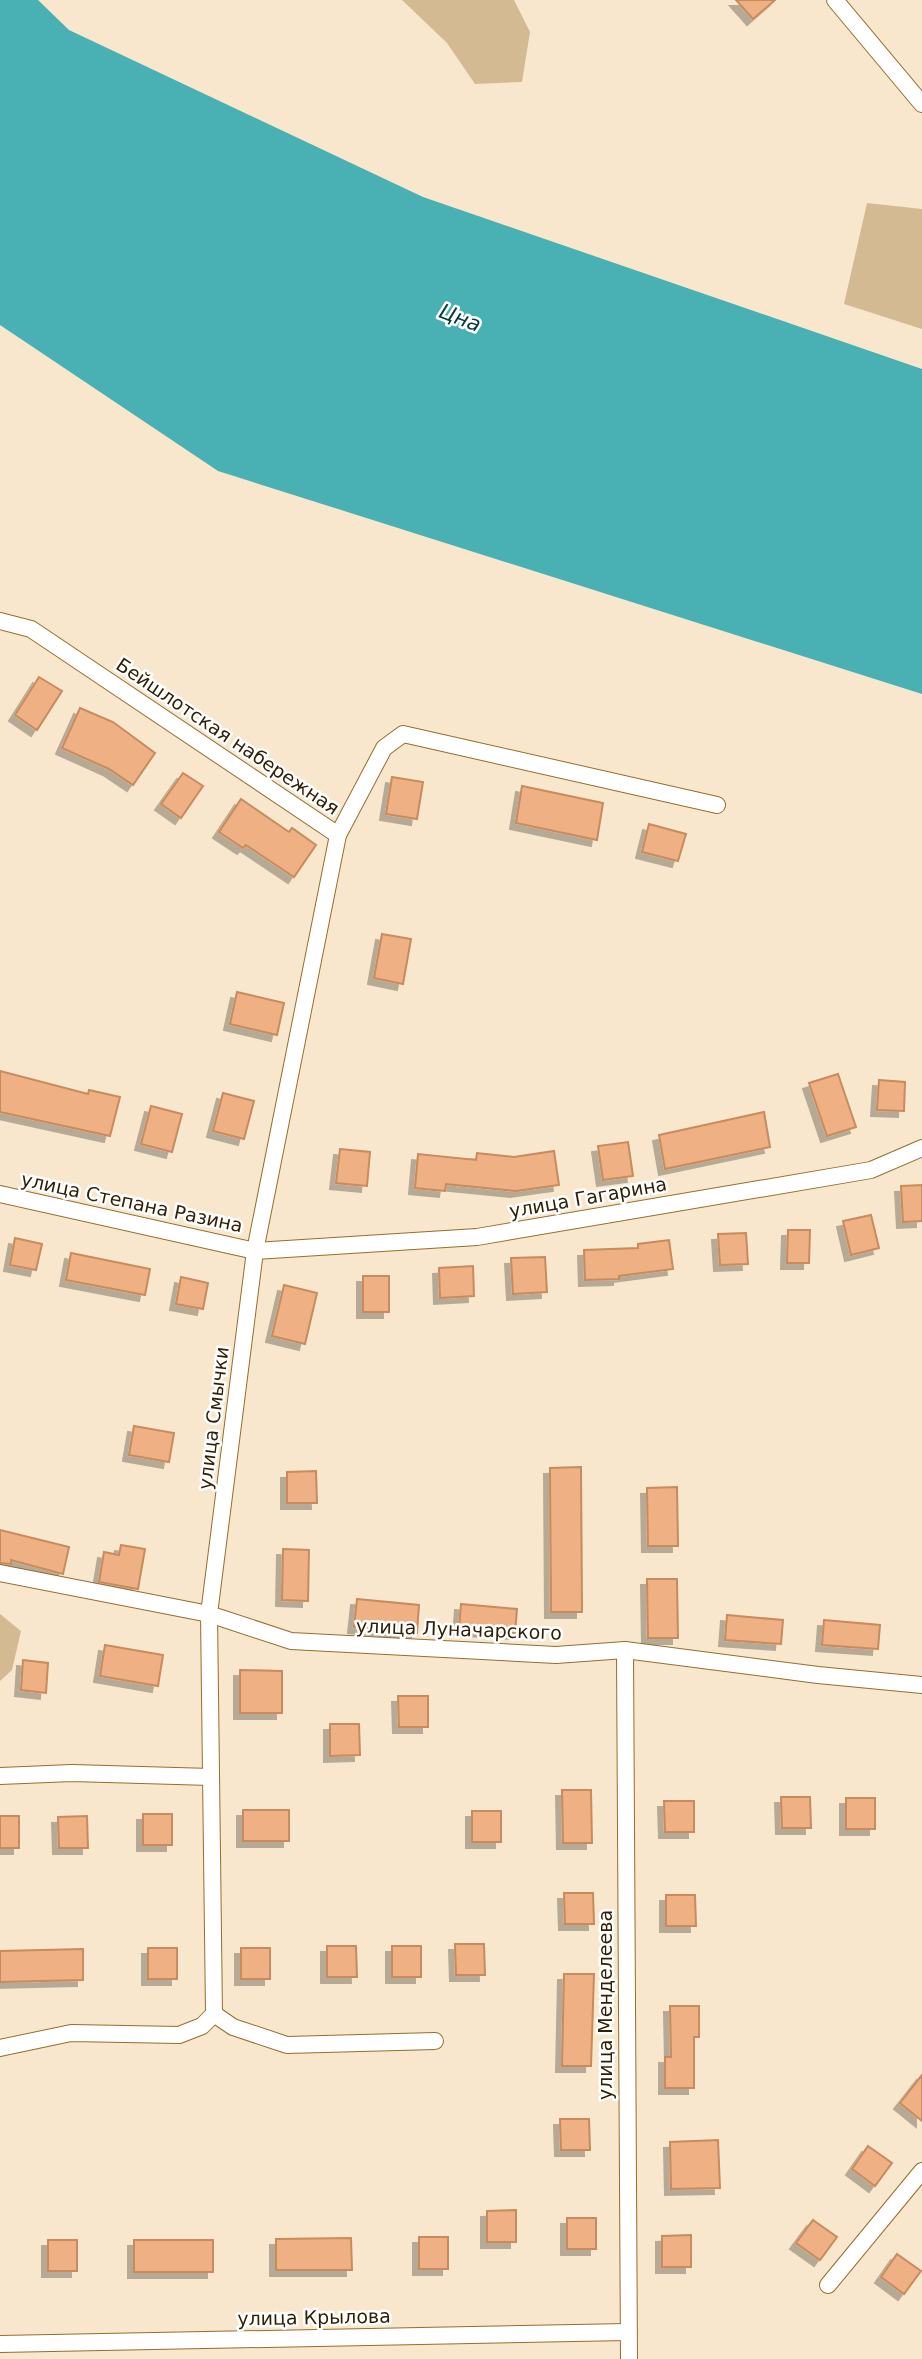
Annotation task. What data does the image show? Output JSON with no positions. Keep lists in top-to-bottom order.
{
  "streets": {
    "street": [
      "Бейшлотская набережная",
      "улица Гагарина",
      "улица Степана Разина",
      "улица Смычки",
      "улица Луначарского",
      "улица Менделеева",
      "улица Крылова"
    ]
  },
  "crossings": [
    ["Бейшлотская набережная", "улица Смычки"],
    ["улица Гагарина", "улица Степана Разина"],
    ["улица Гагарина", "улица Смычки"],
    ["улица Степана Разина", "улица Смычки"],
    ["улица Смычки", "улица Луначарского"],
    ["улица Луначарского", "улица Менделеева"],
    ["улица Менделеева", "улица Крылова"]
  ],
  "water": ["Цна"]
}
